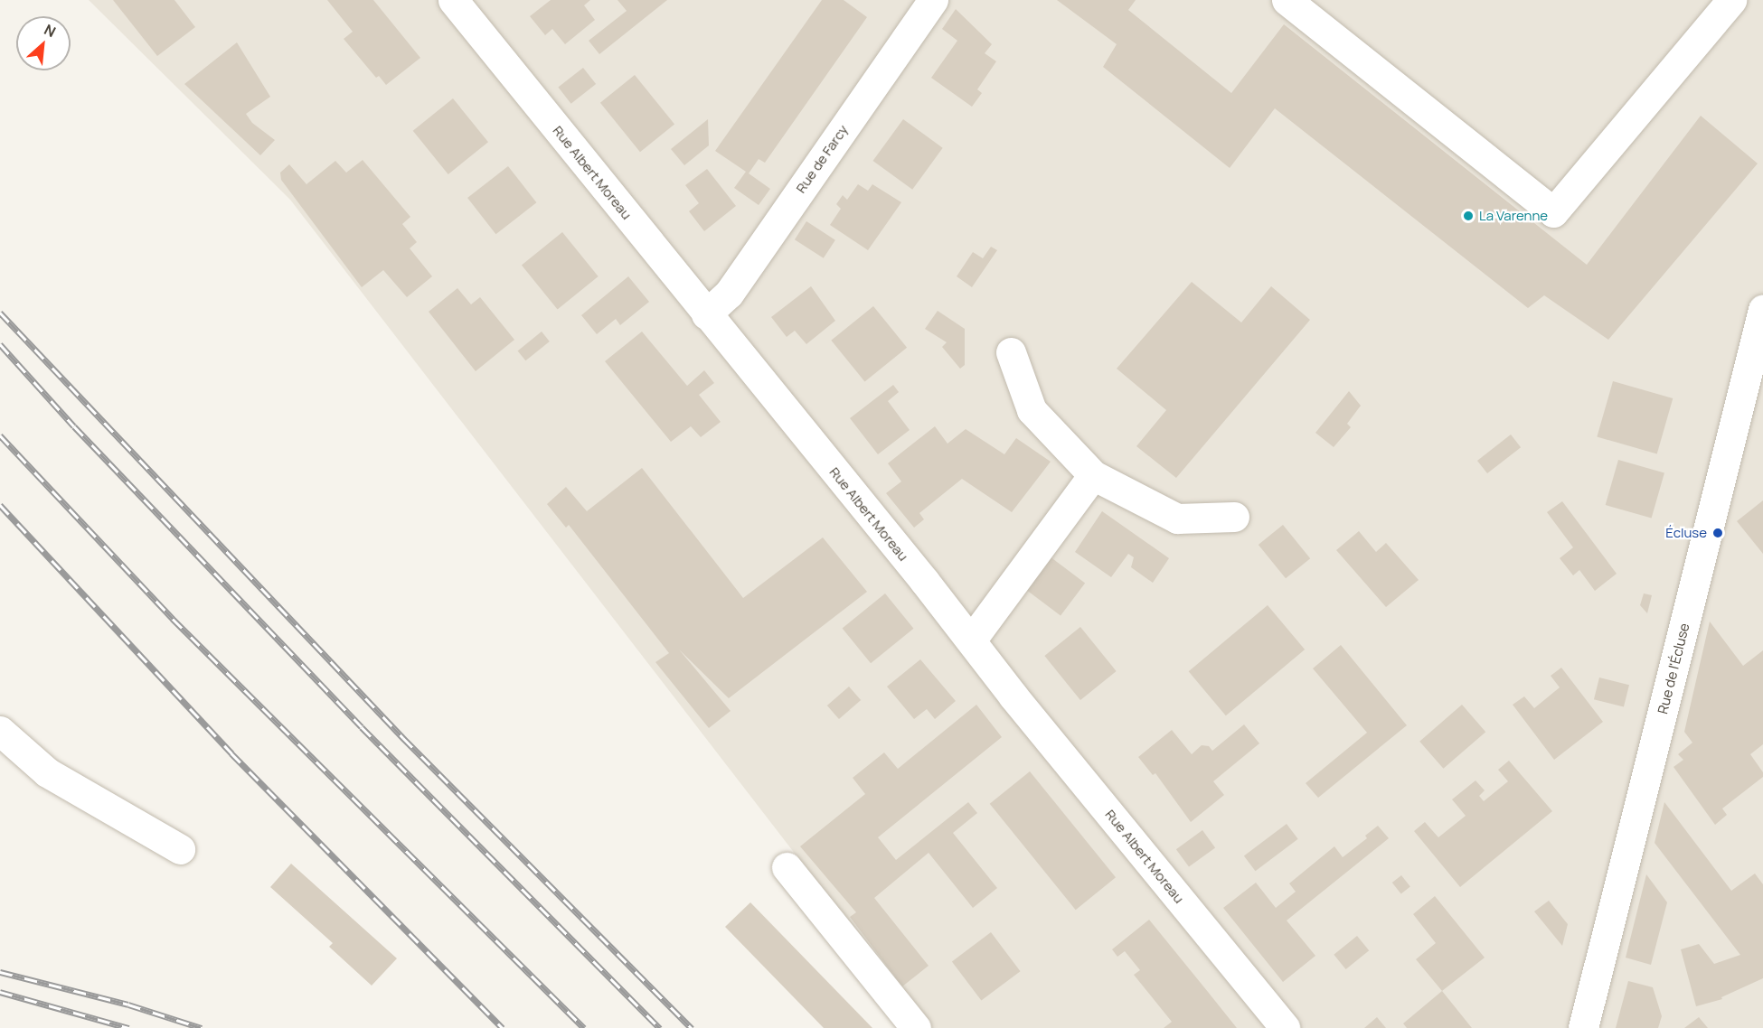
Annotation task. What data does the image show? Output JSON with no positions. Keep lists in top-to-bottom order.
{
  "streets": {
    "street": ["Rue de Farcy", "Rue Albert Moreau", "Rue de l'Écluse"]
  },
  "crossings": [
    ["Rue de Farcy", "Rue Albert Moreau"]
  ],
  "places": ["La Varenne", "Écluse"],
  "north": "top right"
}
